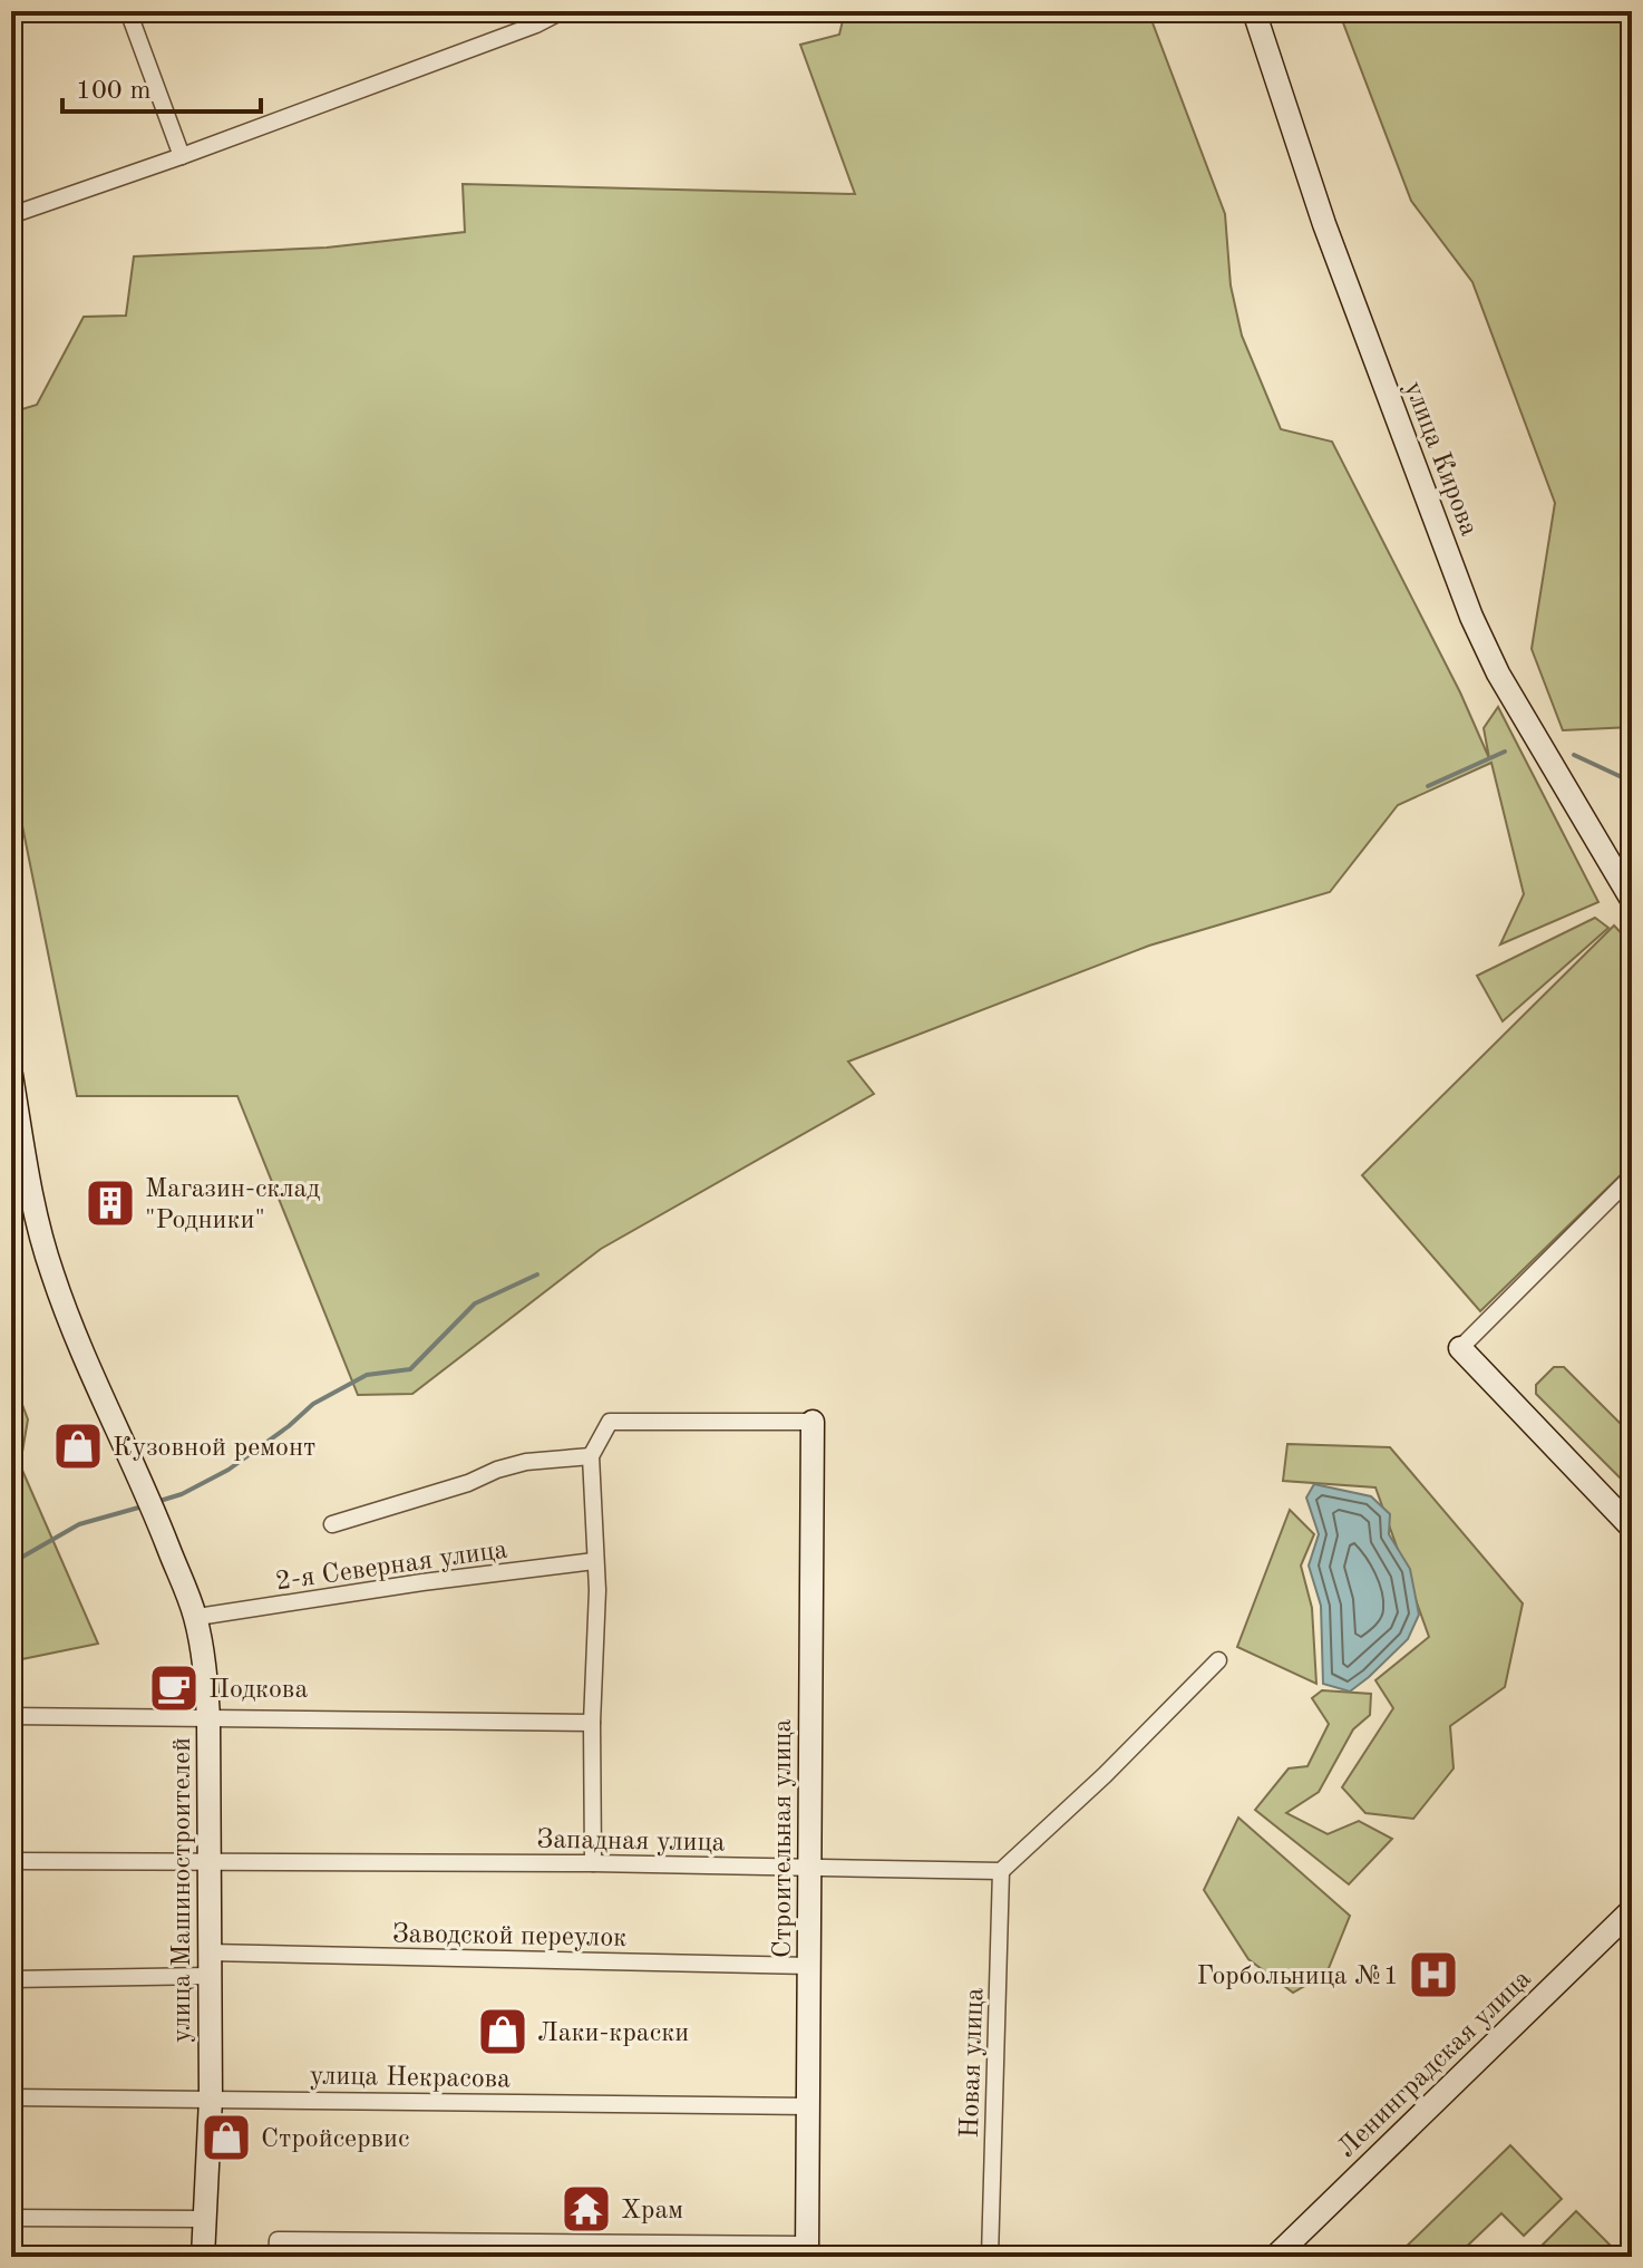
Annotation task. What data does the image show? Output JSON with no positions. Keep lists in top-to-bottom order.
{
  "streets": {
    "street": [
      "улица Кирова",
      "2-я Северная улица",
      "Строительная улица",
      "Западная улица",
      "улица Машиностроителей",
      "Заводской переулок",
      "Новая улица",
      "Ленинградская улица",
      "улица Некрасова"
    ]
  },
  "crossings": [
    ["2-я Северная улица", "улица Машиностроителей"],
    ["Строительная улица", "Западная улица"],
    ["Строительная улица", "Заводской переулок"],
    ["Строительная улица", "улица Некрасова"],
    ["Западная улица", "улица Машиностроителей"],
    ["Западная улица", "Новая улица"],
    ["улица Машиностроителей", "Заводской переулок"],
    ["улица Машиностроителей", "улица Некрасова"]
  ],
  "places": {
    "building": ["Магазин-склад \"Родники\""],
    "shop": ["Кузовной ремонт", "Лаки-краски", "Стройсервис"],
    "cafe": ["Подкова"],
    "hospital": ["Горбольница №1"],
    "temple": ["Храм"]
  },
  "scale_bar": "100 m"
}
